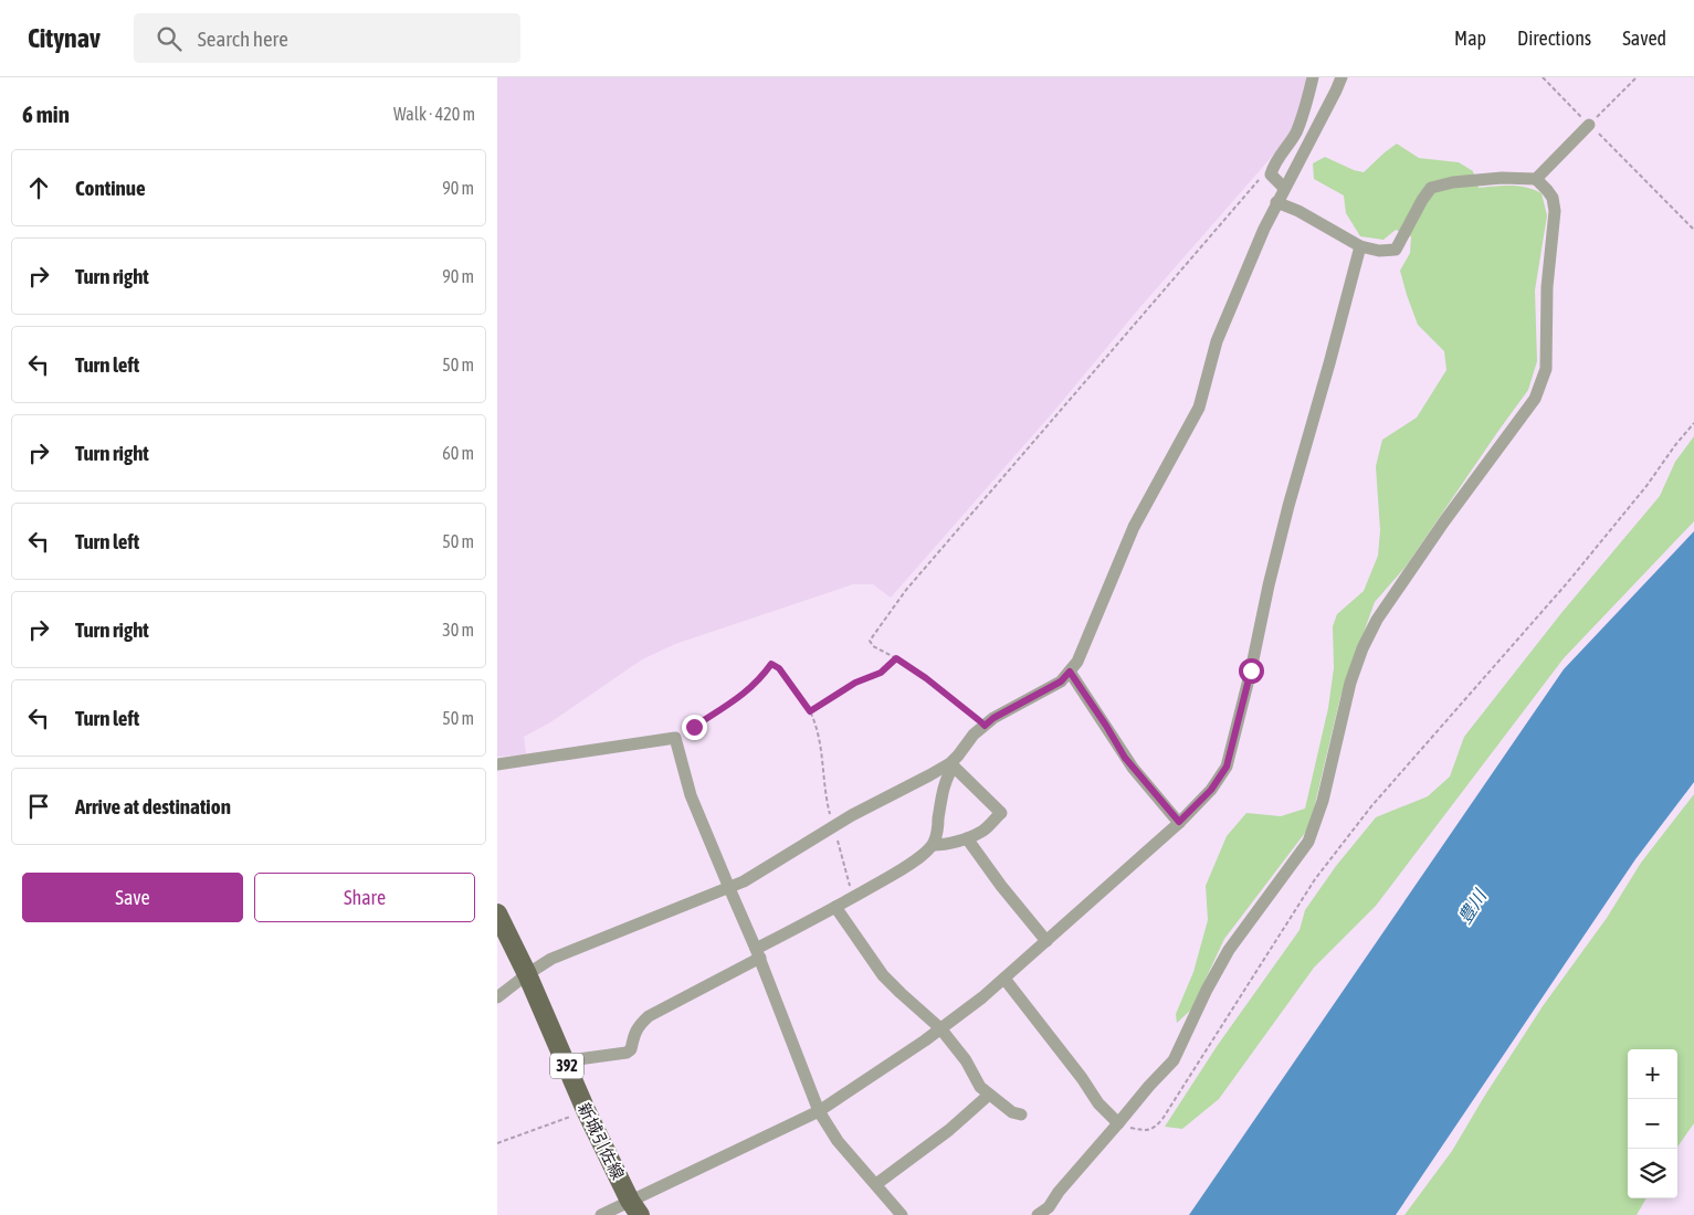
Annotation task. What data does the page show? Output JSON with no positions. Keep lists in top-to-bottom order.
{
  "streets": {
    "main road": ["392", "新城引佐線"]
  },
  "water": ["豊川"],
  "page": {
    "header": "Citynav",
    "search": "Search here",
    "nav": ["Map", "Directions", "Saved"],
    "heading": ["6 min", "Walk · 420 m"],
    "list": [
      ["Continue", "90 m"],
      ["Turn right", "90 m"],
      ["Turn left", "50 m"],
      ["Turn right", "60 m"],
      ["Turn left", "50 m"],
      ["Turn right", "30 m"],
      ["Turn left", "50 m"],
      "Arrive at destination"
    ],
    "buttons": ["Save", "Share"],
    "map_buttons": ["+", "−"]
  }
}
